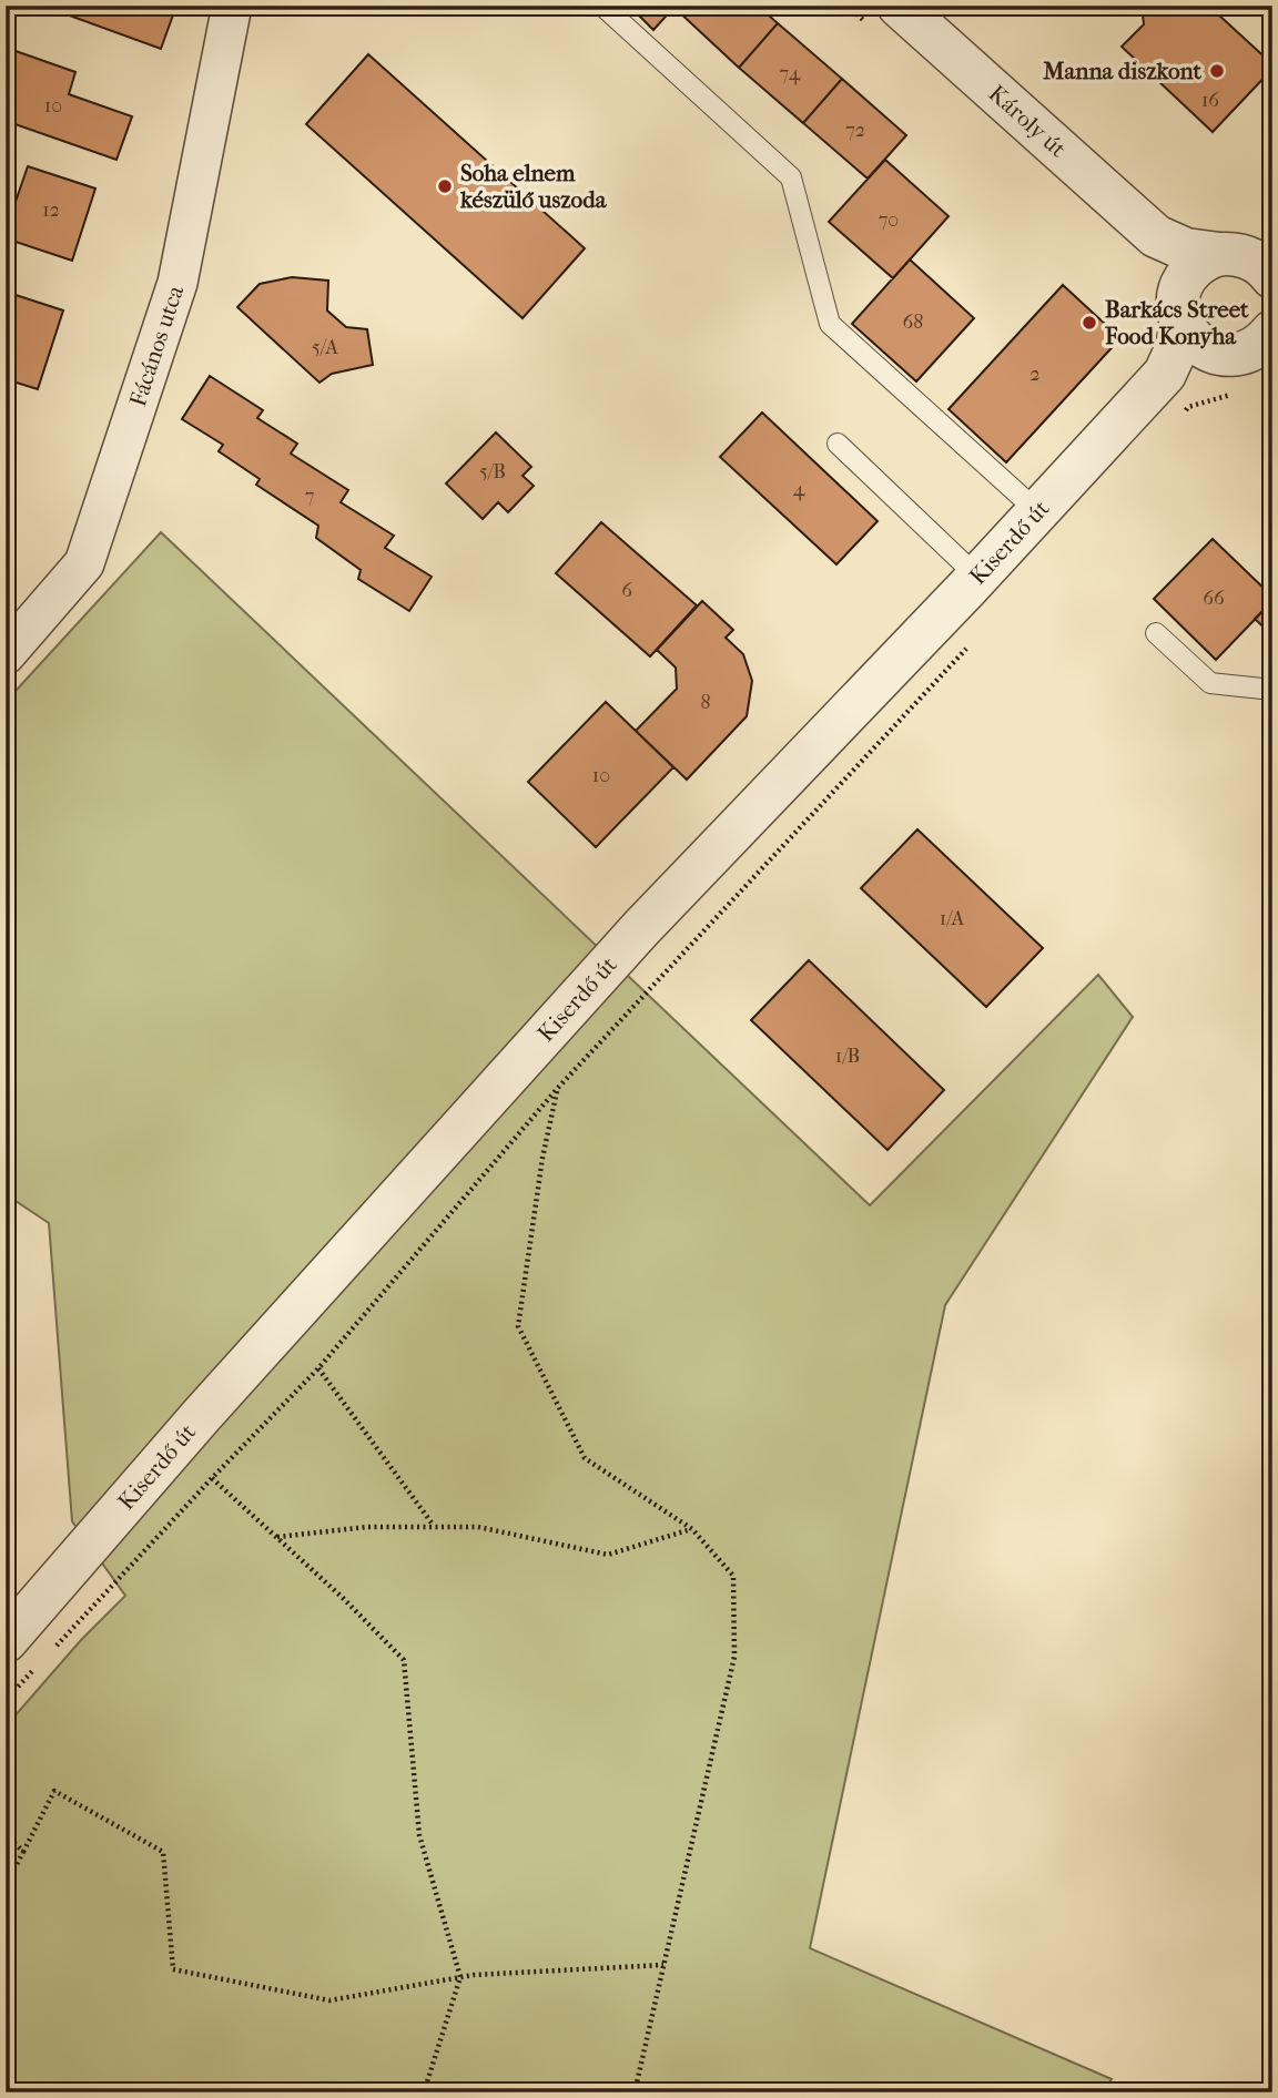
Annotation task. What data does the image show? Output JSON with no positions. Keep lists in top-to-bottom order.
{
  "streets": {
    "street": ["Károly út", "Fácános utca", "Kiserdő út"]
  },
  "crossings": [
    ["Károly út", "Kiserdő út"]
  ],
  "places": ["Manna diszkont", "Soha elnem készülő uszoda", "Barkács Street Food Konyha"],
  "house_numbers": [
    "74",
    "16",
    "10",
    "72",
    "12",
    "70",
    "68",
    "5/A",
    "2",
    "5/B",
    "4",
    "7",
    "6",
    "66",
    "8",
    "10",
    "1/A",
    "1/B"
  ]
}
